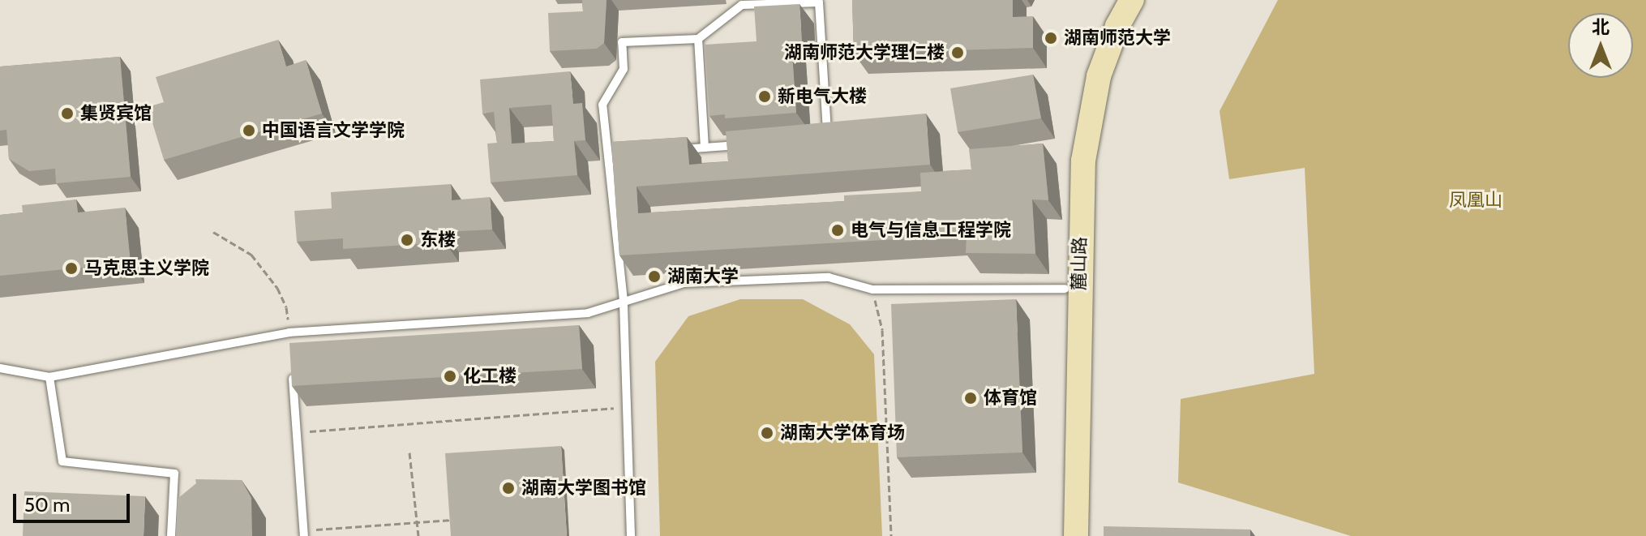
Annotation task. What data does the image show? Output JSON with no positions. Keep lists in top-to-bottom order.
{
  "streets": {
    "main road": ["麓山路"]
  },
  "parks": ["凤凰山"],
  "places": [
    "湖南师范大学",
    "湖南师范大学理仁楼",
    "新电气大楼",
    "集贤宾馆",
    "中国语言文学学院",
    "电气与信息工程学院",
    "东楼",
    "马克思主义学院",
    "湖南大学",
    "化工楼",
    "体育馆",
    "湖南大学体育场",
    "湖南大学图书馆"
  ],
  "scale_bar": "50 m",
  "north": "top"
}
